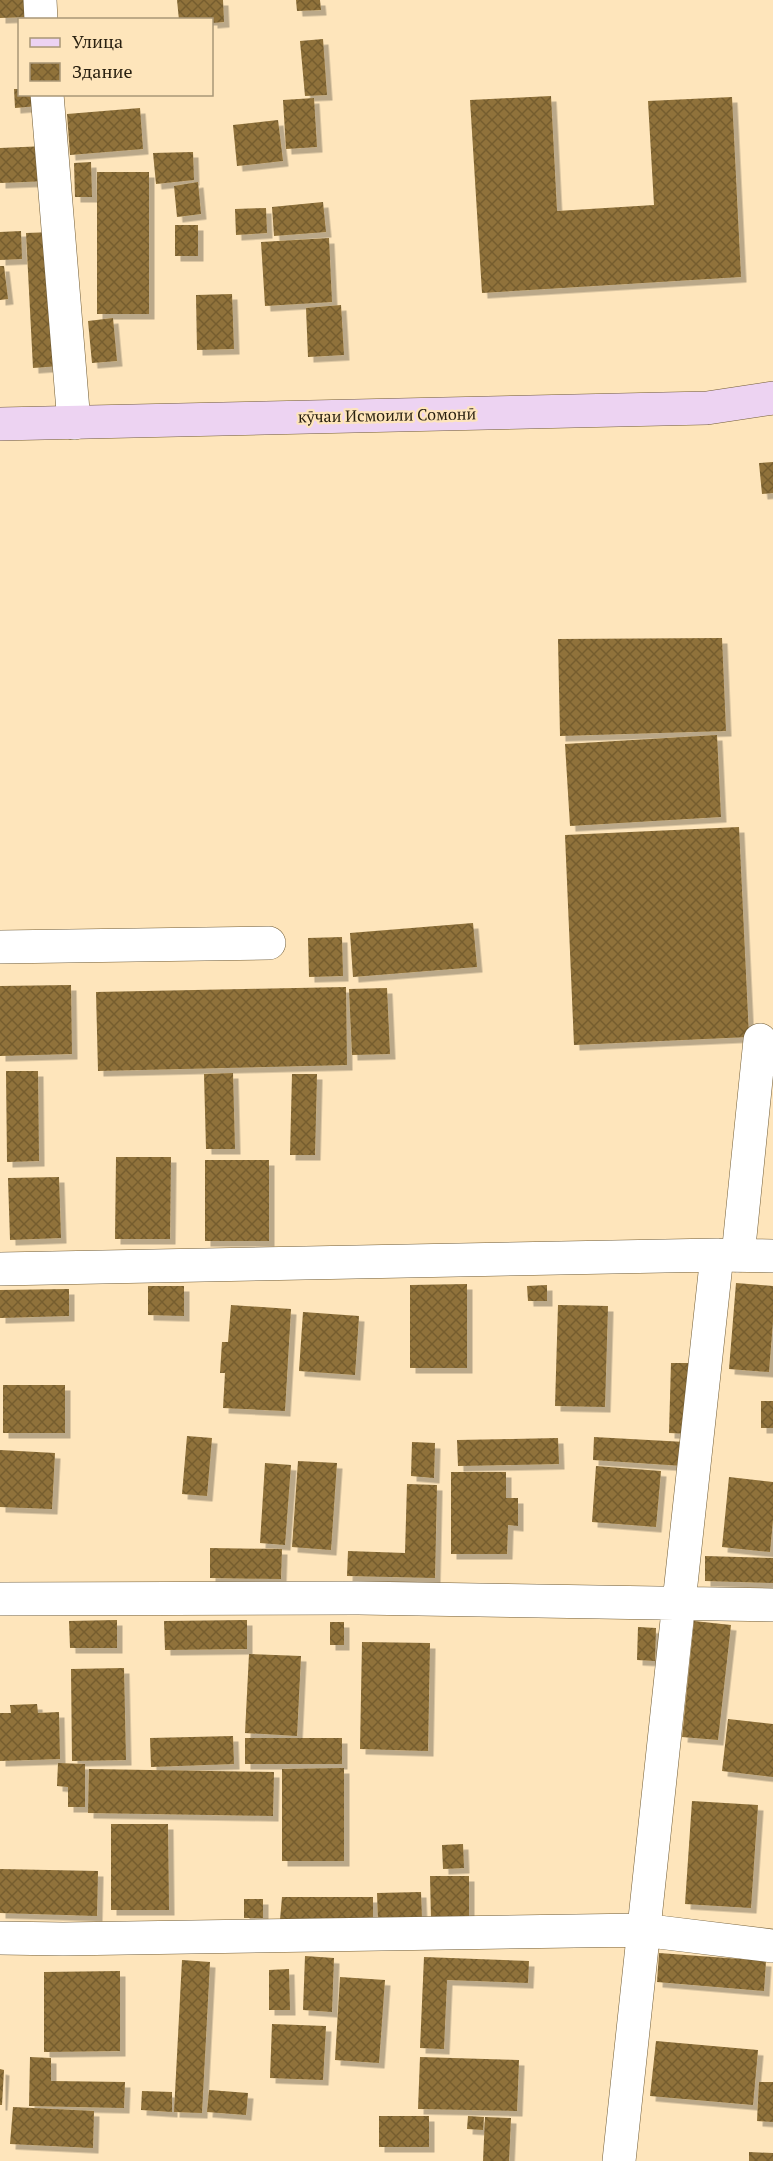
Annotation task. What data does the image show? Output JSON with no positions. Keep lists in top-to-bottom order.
{
  "streets": {
    "main road": ["кӯчаи Исмоили Сомонӣ"]
  },
  "legend": ["Улица", "Здание"]
}
